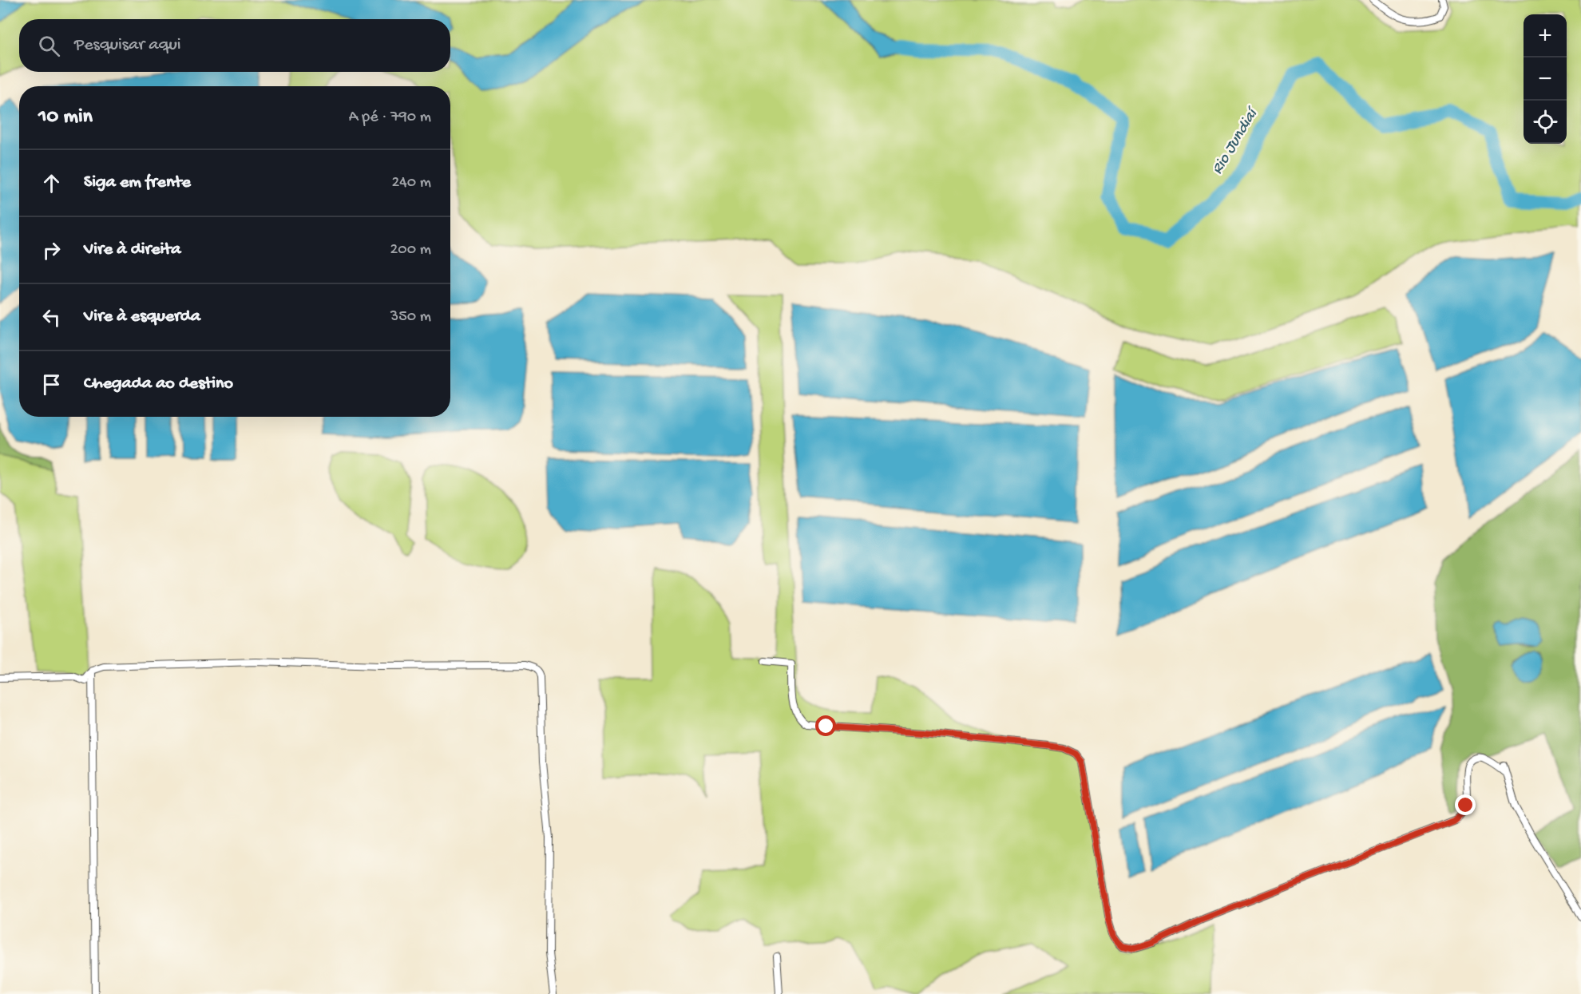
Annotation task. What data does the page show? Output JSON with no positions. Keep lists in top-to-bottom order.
{
  "water": ["Rio Jundiaí"],
  "page": {
    "map_buttons": ["+", "−"],
    "search": "Pesquisar aqui",
    "heading": ["10 min", "A pé · 790 m"],
    "list": [
      ["Siga em frente", "240 m"],
      ["Vire à direita", "200 m"],
      ["Vire à esquerda", "350 m"],
      "Chegada ao destino"
    ]
  }
}
